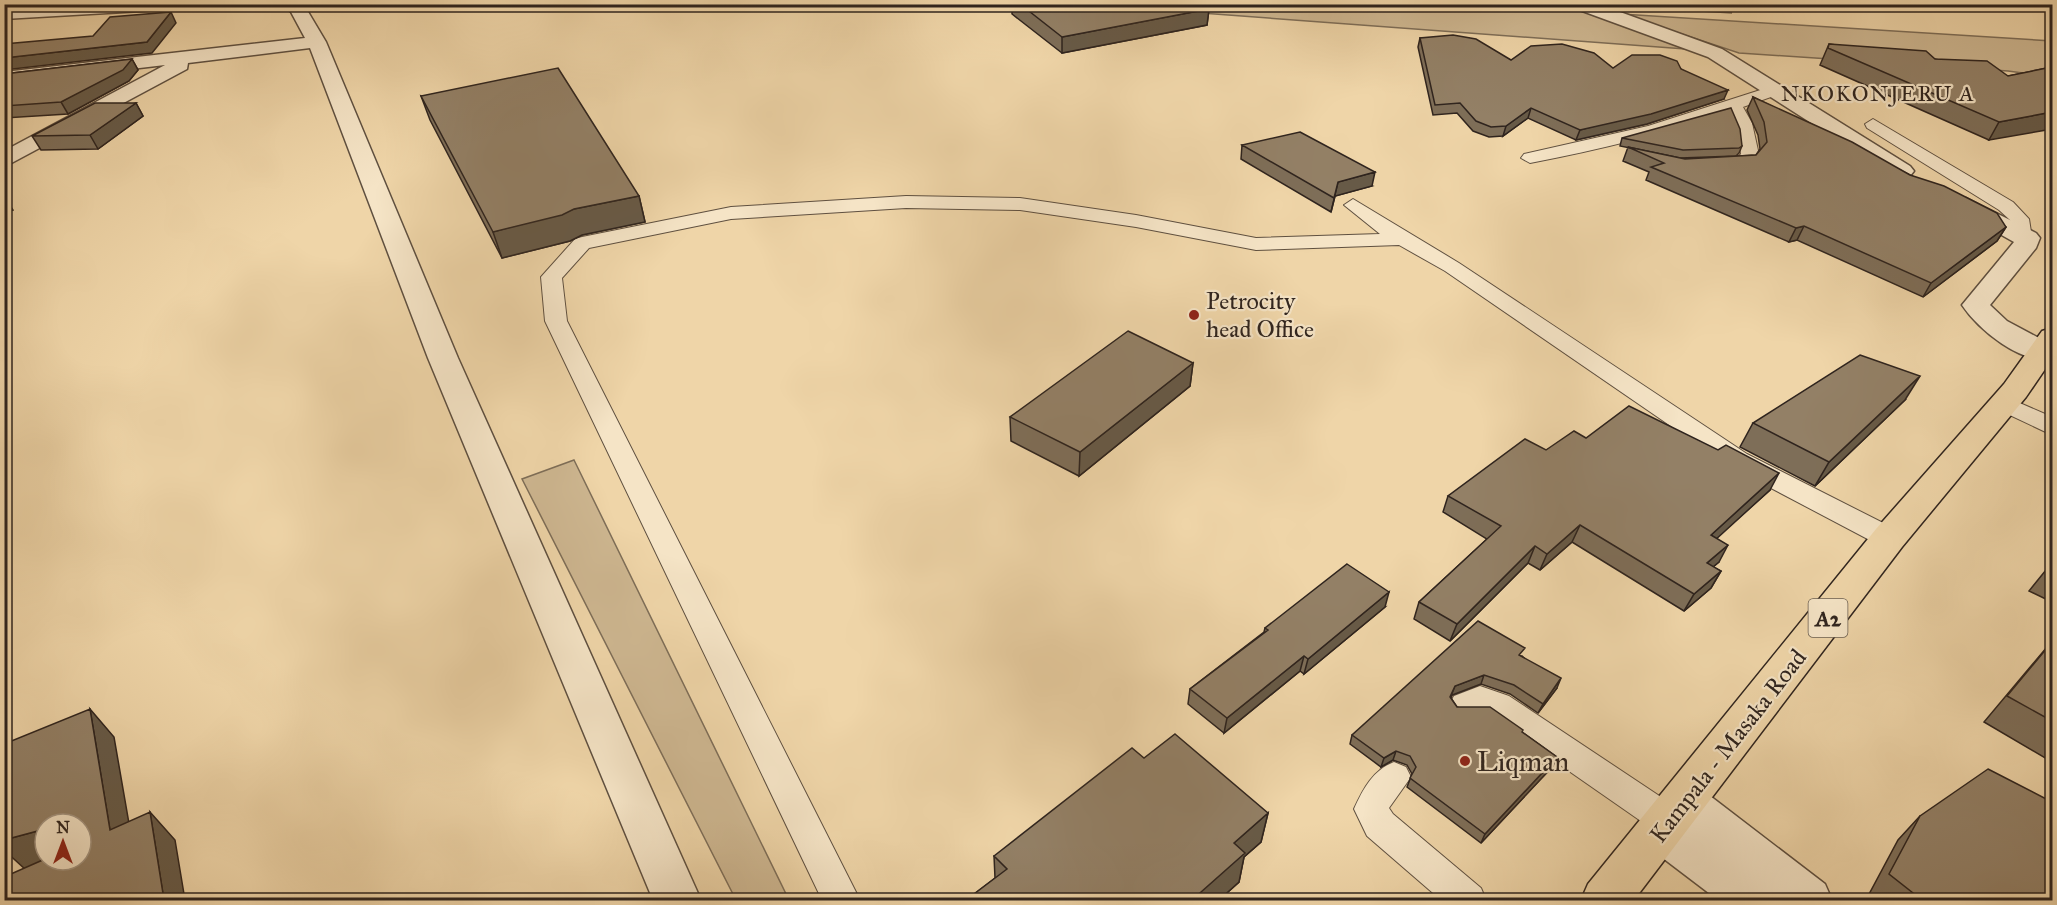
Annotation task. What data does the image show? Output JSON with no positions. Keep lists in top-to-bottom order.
{
  "streets": {
    "highway": ["A2", "Kampala - Masaka Road"]
  },
  "districts": ["NKOKONJERU A"],
  "places": ["Petrocity head Office", "Liqman"],
  "north": "top"
}
